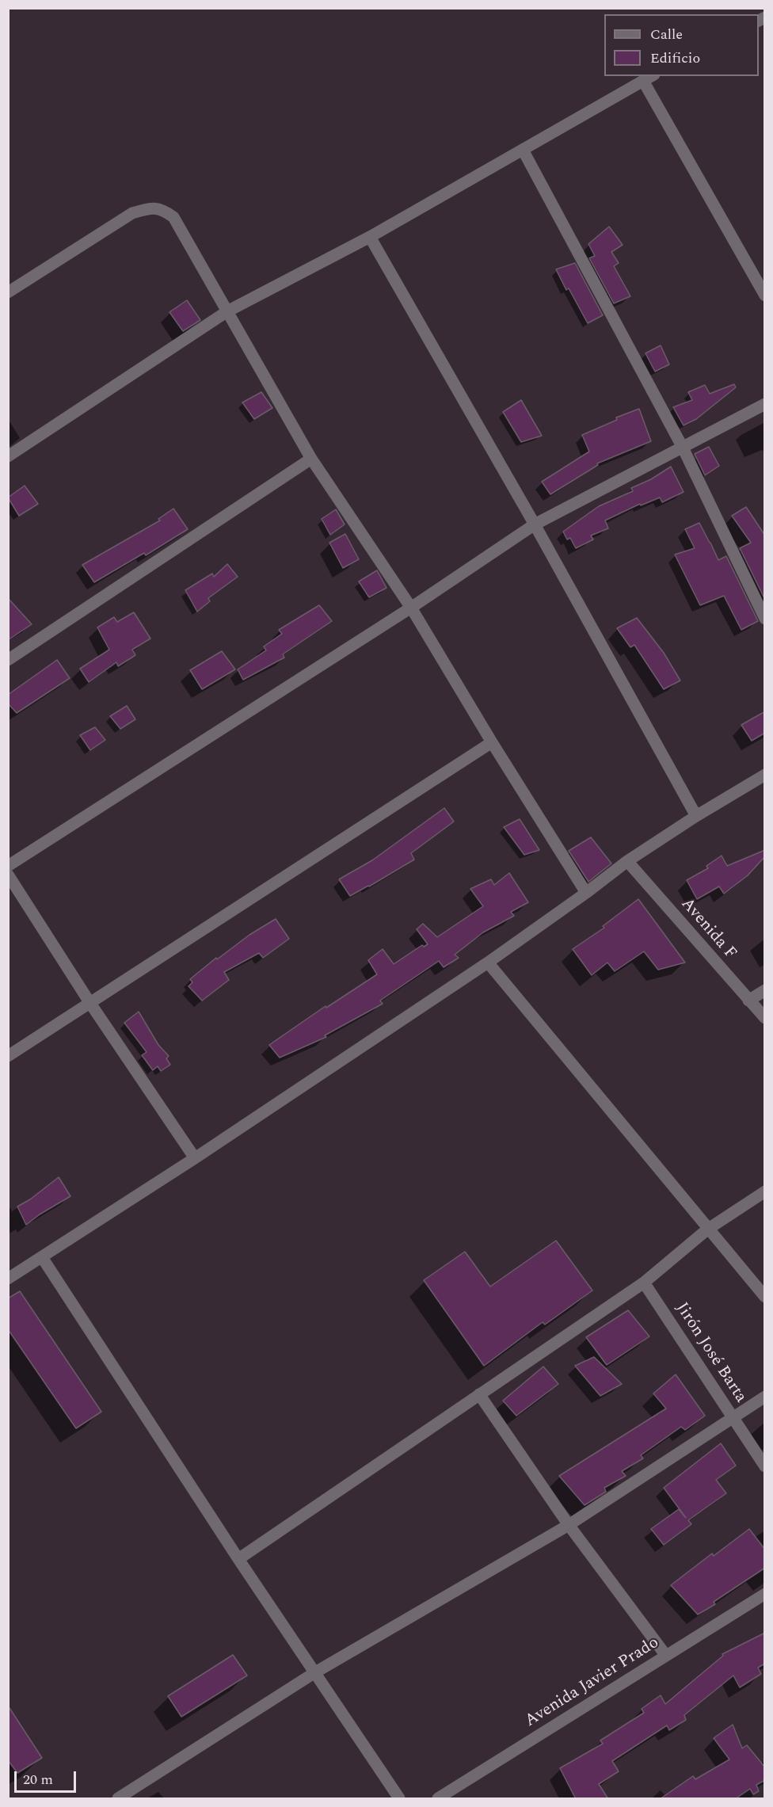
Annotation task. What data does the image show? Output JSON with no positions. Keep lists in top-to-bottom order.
{
  "streets": {
    "street": ["Avenida F", "Jirón José Barta", "Avenida Javier Prado"]
  },
  "legend": ["Calle", "Edificio"],
  "scale_bar": "20 m"
}
